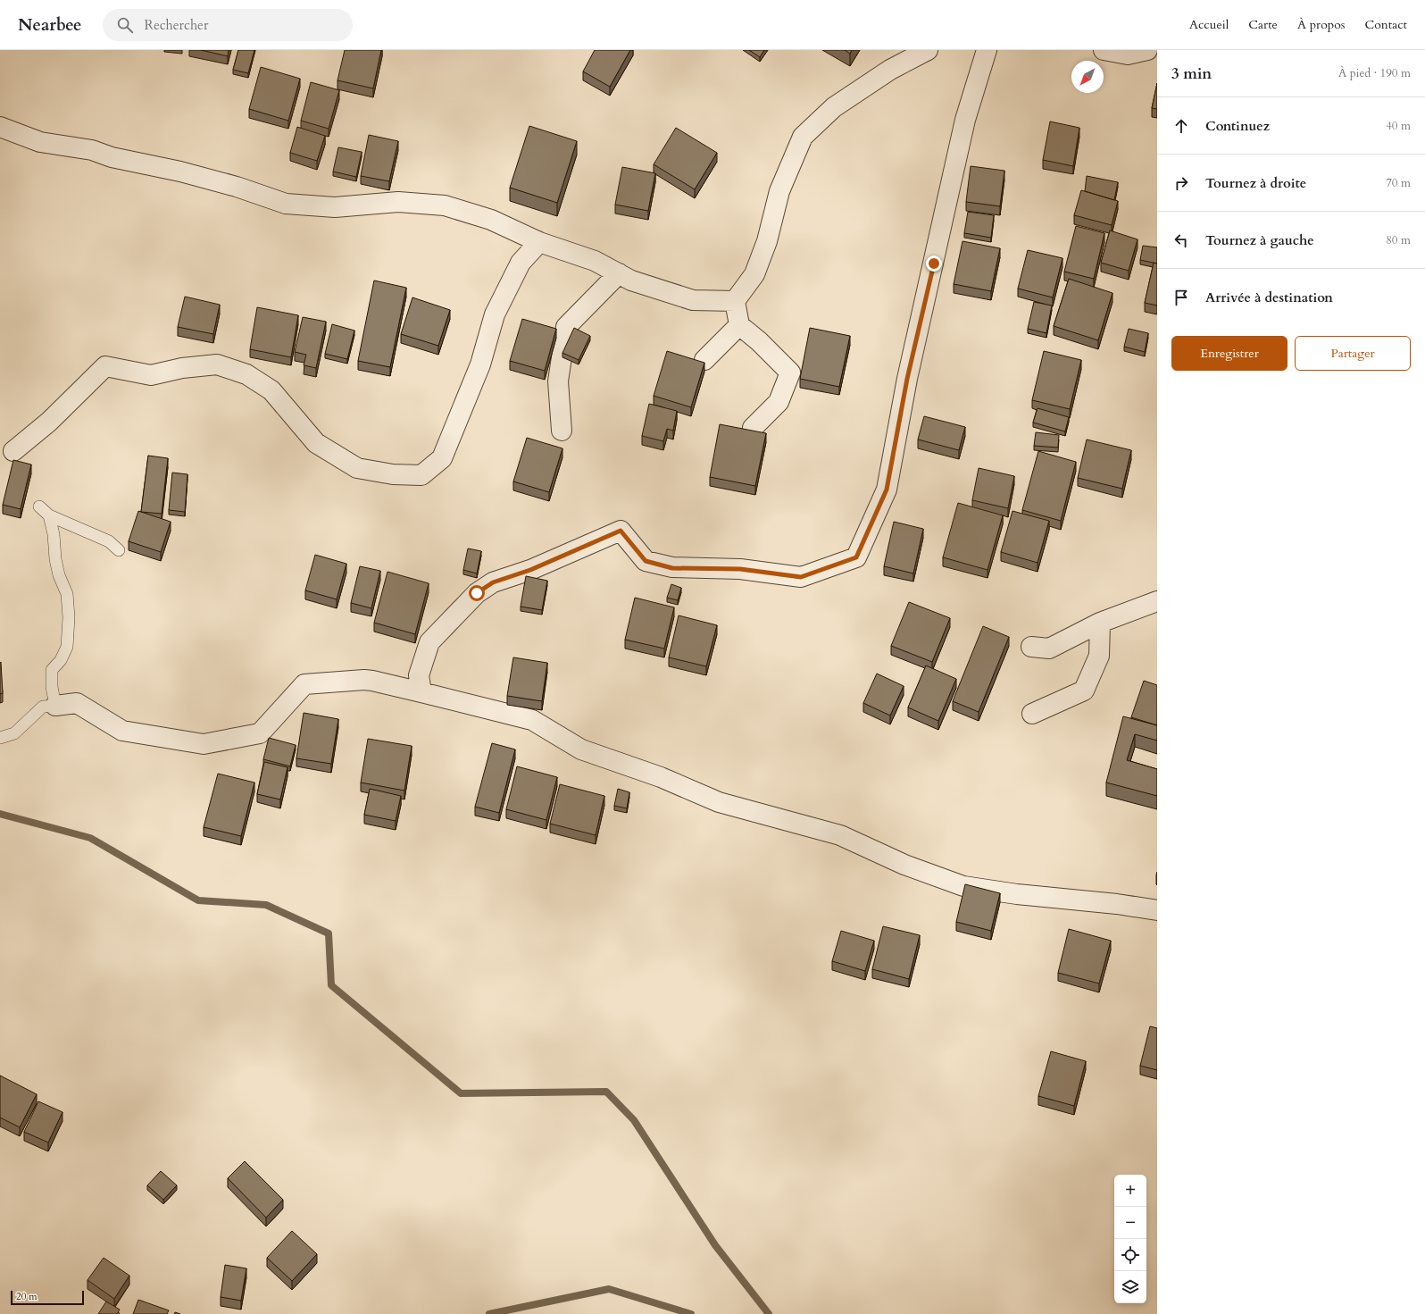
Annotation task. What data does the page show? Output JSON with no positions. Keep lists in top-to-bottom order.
{
  "scale_bar": "20 m",
  "north": "bottom left",
  "page": {
    "header": "Nearbee",
    "search": "Rechercher",
    "nav": [
      "Accueil",
      "Carte",
      "À propos",
      "Contact"
    ],
    "heading": ["3 min", "À pied · 190 m"],
    "list": [
      ["Continuez", "40 m"],
      ["Tournez à droite", "70 m"],
      ["Tournez à gauche", "80 m"],
      "Arrivée à destination"
    ],
    "buttons": ["Enregistrer", "Partager"],
    "map_buttons": ["+", "−"],
    "scale": "20 m"
  }
}
